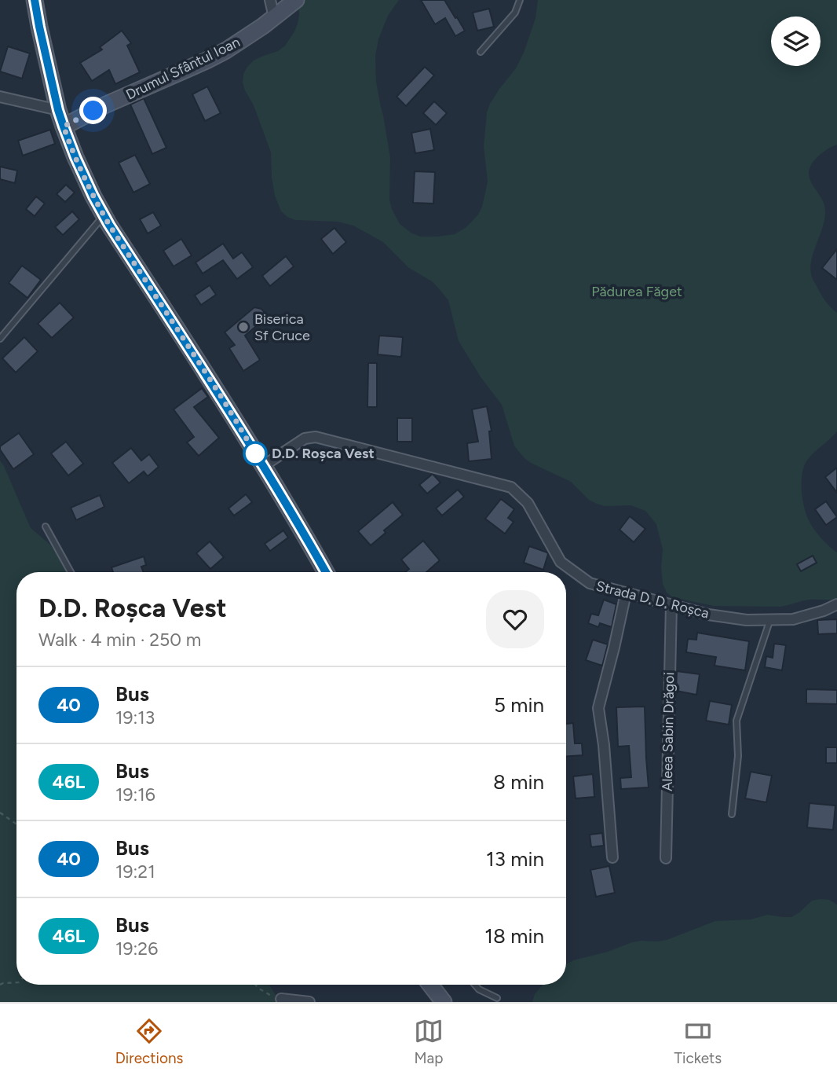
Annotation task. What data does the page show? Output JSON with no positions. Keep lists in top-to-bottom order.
{
  "streets": {
    "main road": ["Drumul Sfântul Ioan"],
    "street": ["Strada D. D. Roșca", "Aleea Sabin Drăgoi"]
  },
  "crossings": [
    ["Strada D. D. Roșca", "Aleea Sabin Drăgoi"]
  ],
  "parks": ["Pădurea Făget"],
  "places": ["Biserica Sf Cruce", "D.D. Roșca Vest"],
  "lines": ["bus line 40"],
  "page": {
    "heading": ["D.D. Roșca Vest", "Walk · 4 min · 250 m"],
    "list": [
      {
        "mark": "40",
        "name": "Bus",
        "note": "19:13",
        "value": "5 min"
      },
      {
        "mark": "46L",
        "name": "Bus",
        "note": "19:16",
        "value": "8 min"
      },
      {
        "mark": "40",
        "name": "Bus",
        "note": "19:21",
        "value": "13 min"
      },
      {
        "mark": "46L",
        "name": "Bus",
        "note": "19:26",
        "value": "18 min"
      }
    ],
    "tabs": ["Directions", "Map", "Tickets"]
  }
}
